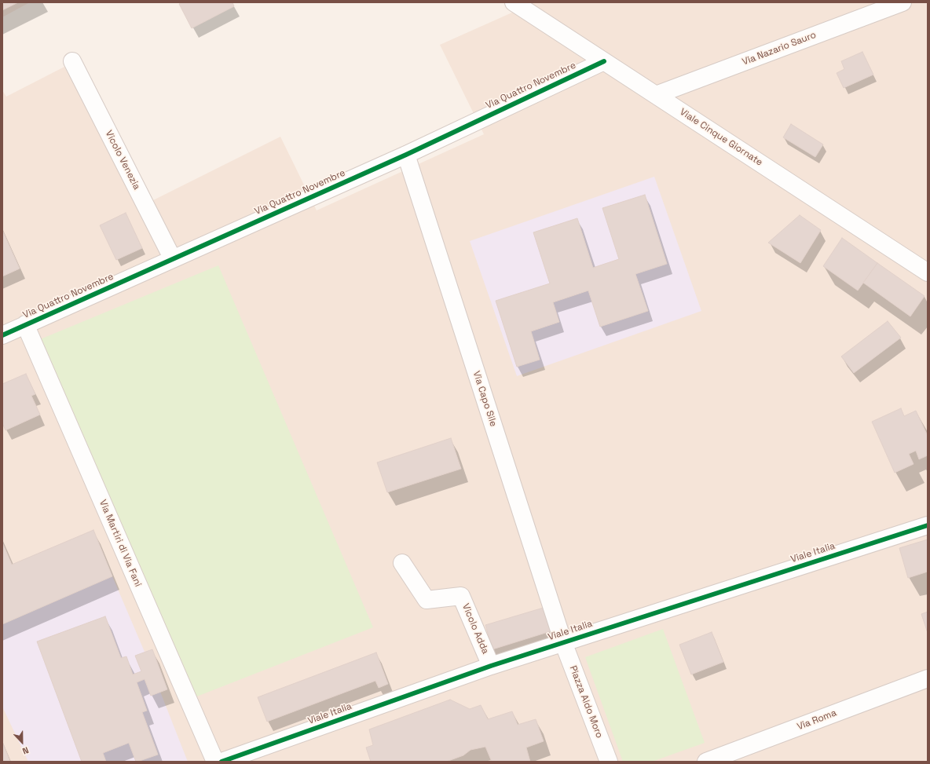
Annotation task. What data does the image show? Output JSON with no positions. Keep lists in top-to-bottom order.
{
  "streets": {
    "street": [
      "Via Nazario Sauro",
      "Via Quattro Novembre",
      "Viale Cinque Giornate",
      "Vicolo Venezia",
      "Via Capo Sile",
      "Via Martiri di Via Fani",
      "Viale Italia",
      "Vicolo Adda",
      "Piazza Aldo Moro",
      "Via Roma"
    ]
  },
  "crossings": [
    ["Via Nazario Sauro", "Viale Cinque Giornate"],
    ["Via Quattro Novembre", "Viale Cinque Giornate"],
    ["Via Quattro Novembre", "Vicolo Venezia"],
    ["Via Quattro Novembre", "Via Capo Sile"],
    ["Via Quattro Novembre", "Via Martiri di Via Fani"],
    ["Via Capo Sile", "Viale Italia"],
    ["Via Capo Sile", "Piazza Aldo Moro"],
    ["Viale Italia", "Vicolo Adda"],
    ["Viale Italia", "Piazza Aldo Moro"]
  ],
  "north": "bottom"
}
